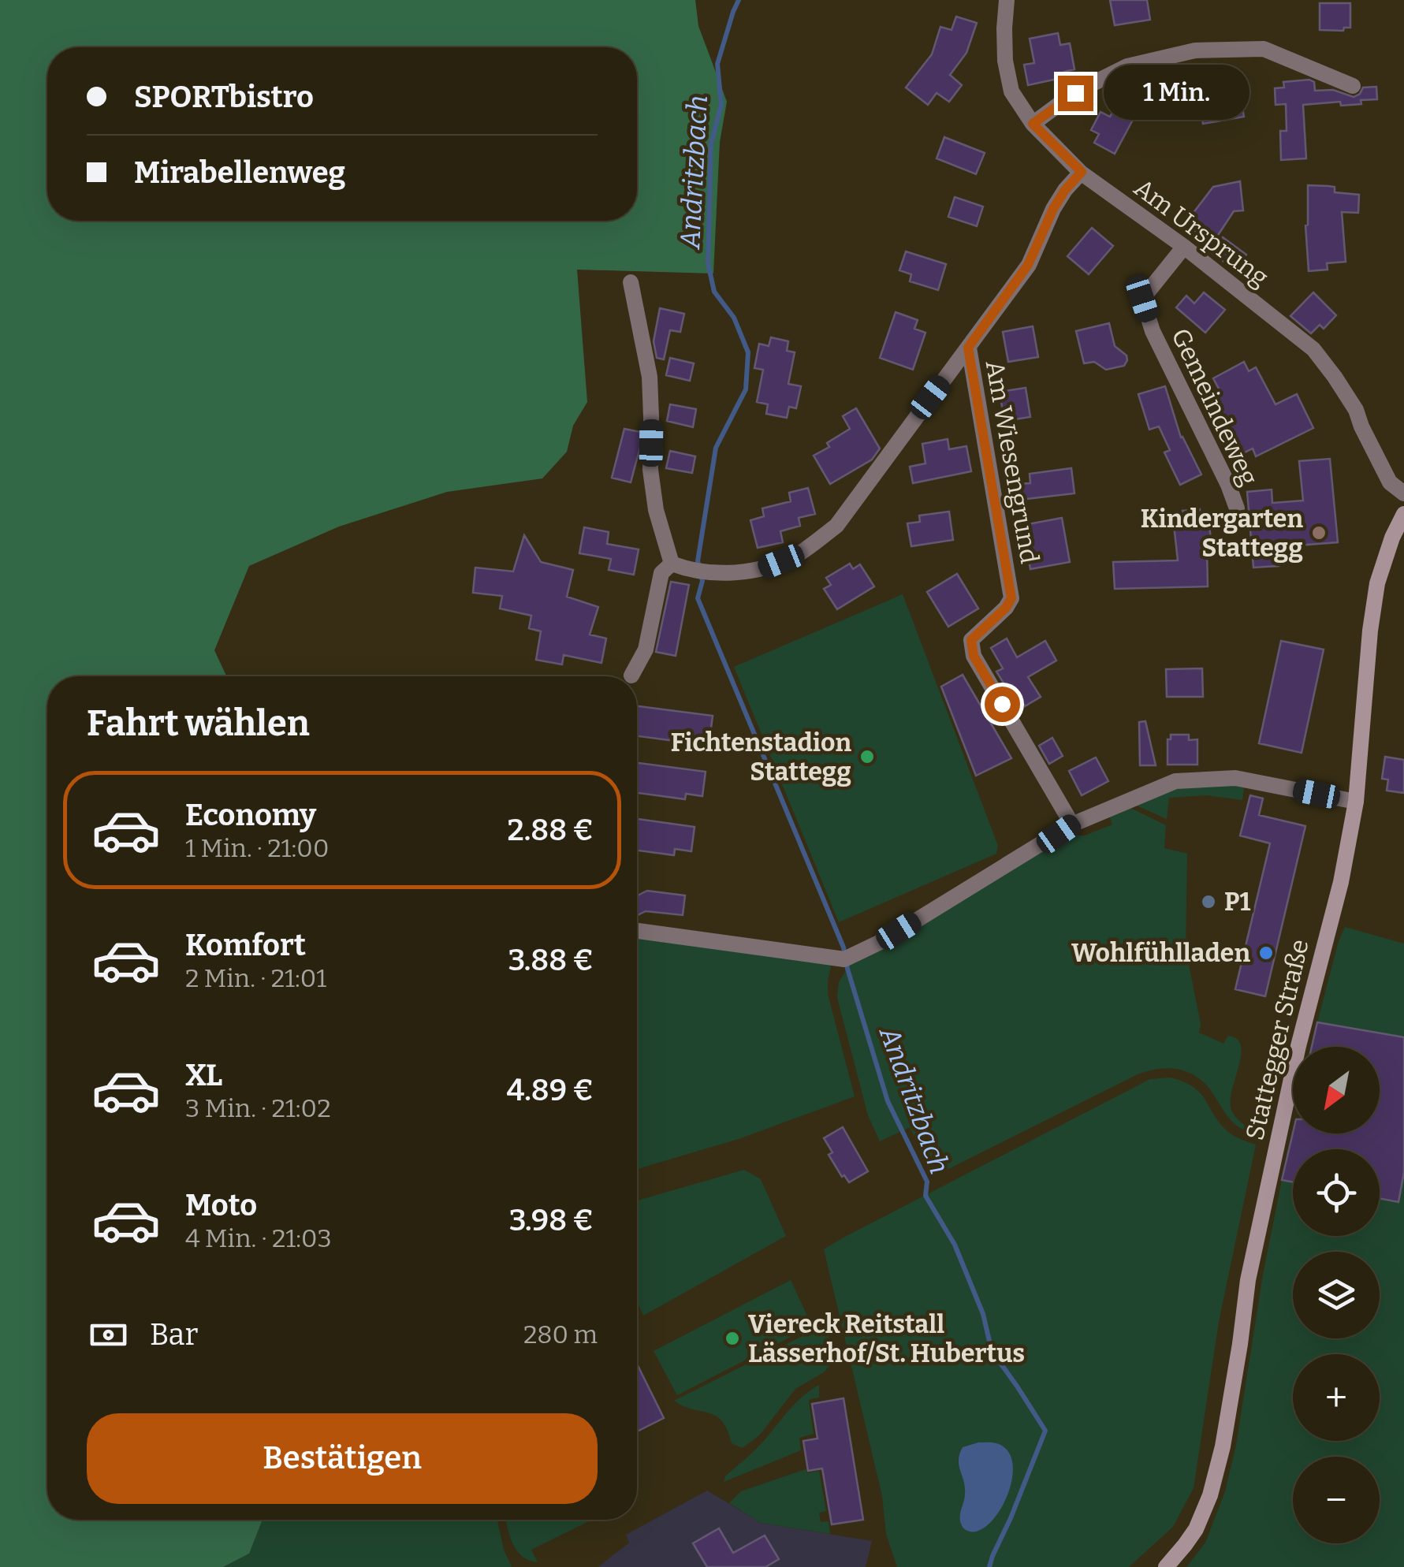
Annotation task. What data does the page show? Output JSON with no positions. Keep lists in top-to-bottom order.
{
  "streets": {
    "main road": ["Stattegger Straße"],
    "street": ["Am Ursprung", "Gemeindeweg", "Am Wiesengrund"]
  },
  "crossings": [
    ["Am Ursprung", "Gemeindeweg"]
  ],
  "water": ["Andritzbach"],
  "places": [
    "Kindergarten Stattegg",
    "Fichtenstadion Stattegg",
    "P1",
    "Wohlfühlladen",
    "Viereck Reitstall Lässerhof/St. Hubertus"
  ],
  "north": "bottom left",
  "page": {
    "banner": ["SPORTbistro", "Mirabellenweg"],
    "bubble": "1 Min.",
    "heading": "Fahrt wählen",
    "list": [
      {
        "name": "Economy",
        "note": "1 Min. · 21:00",
        "value": "2.88 €"
      },
      {
        "name": "Komfort",
        "note": "2 Min. · 21:01",
        "value": "3.88 €"
      },
      {
        "name": "XL",
        "note": "3 Min. · 21:02",
        "value": "4.89 €"
      },
      {
        "name": "Moto",
        "note": "4 Min. · 21:03",
        "value": "3.98 €"
      }
    ],
    "map_buttons": ["+", "−"],
    "pay": ["Bar", "280 m"],
    "buttons": "Bestätigen"
  }
}
